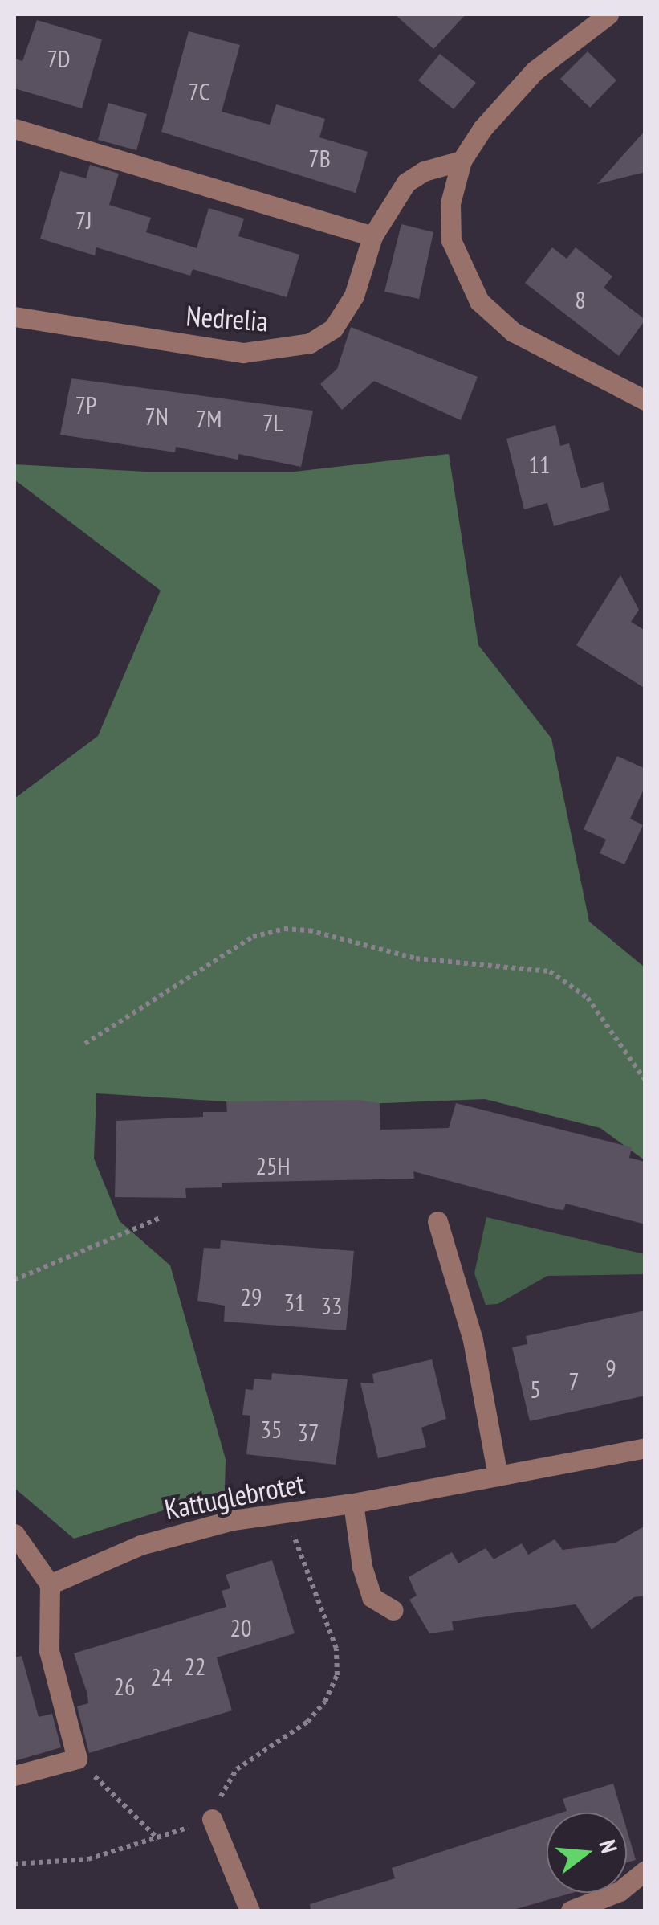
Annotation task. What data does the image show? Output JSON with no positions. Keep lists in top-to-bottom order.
{
  "streets": {
    "street": ["Nedrelia", "Kattuglebrotet"]
  },
  "house_numbers": [
    "7D",
    "7C",
    "7B",
    "7J",
    "8",
    "7P",
    "7N",
    "7M",
    "7L",
    "11",
    "25H",
    "29",
    "31",
    "33",
    "9",
    "7",
    "5",
    "35",
    "37",
    "20",
    "22",
    "24",
    "26"
  ],
  "north": "right"
}
